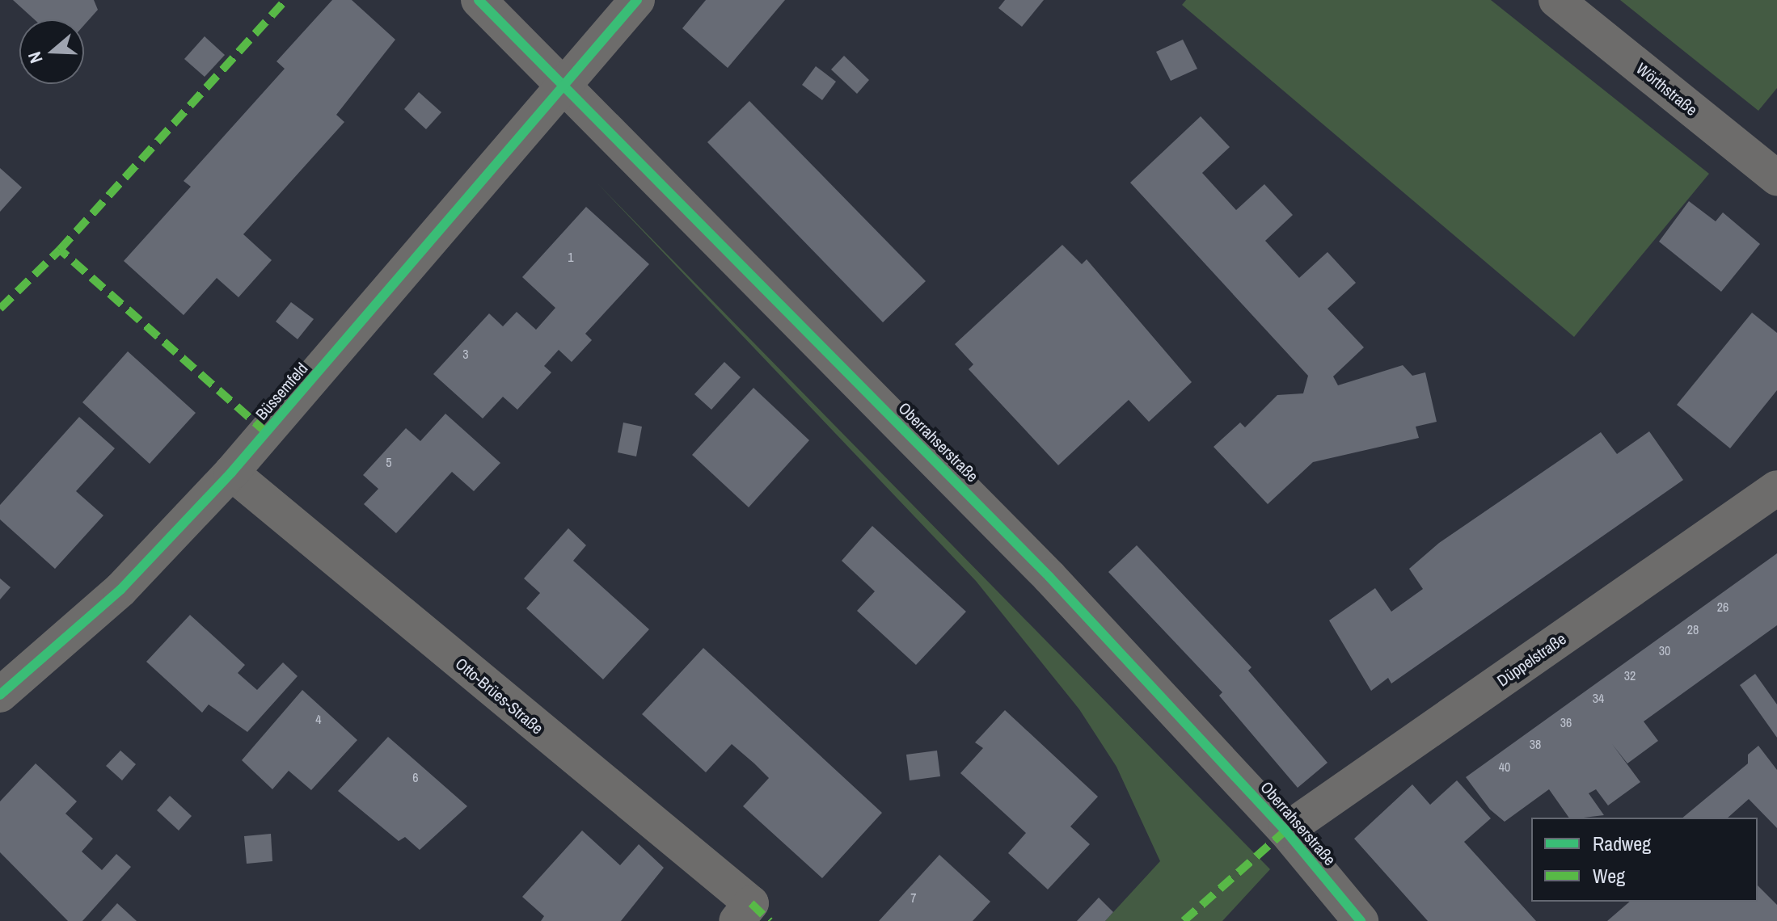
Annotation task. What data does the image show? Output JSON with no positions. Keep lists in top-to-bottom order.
{
  "streets": {
    "street": [
      "Wörthstraße",
      "Büssemfeld",
      "Oberrahserstraße",
      "Düppelstraße",
      "Otto-Brües-Straße"
    ]
  },
  "crossings": [
    ["Büssemfeld", "Oberrahserstraße"],
    ["Büssemfeld", "Otto-Brües-Straße"],
    ["Oberrahserstraße", "Düppelstraße"]
  ],
  "house_numbers": [
    "1",
    "3",
    "5",
    "26",
    "28",
    "30",
    "32",
    "34",
    "4",
    "36",
    "38",
    "40",
    "6",
    "7"
  ],
  "legend": ["Radweg", "Weg"],
  "north": "left"
}
